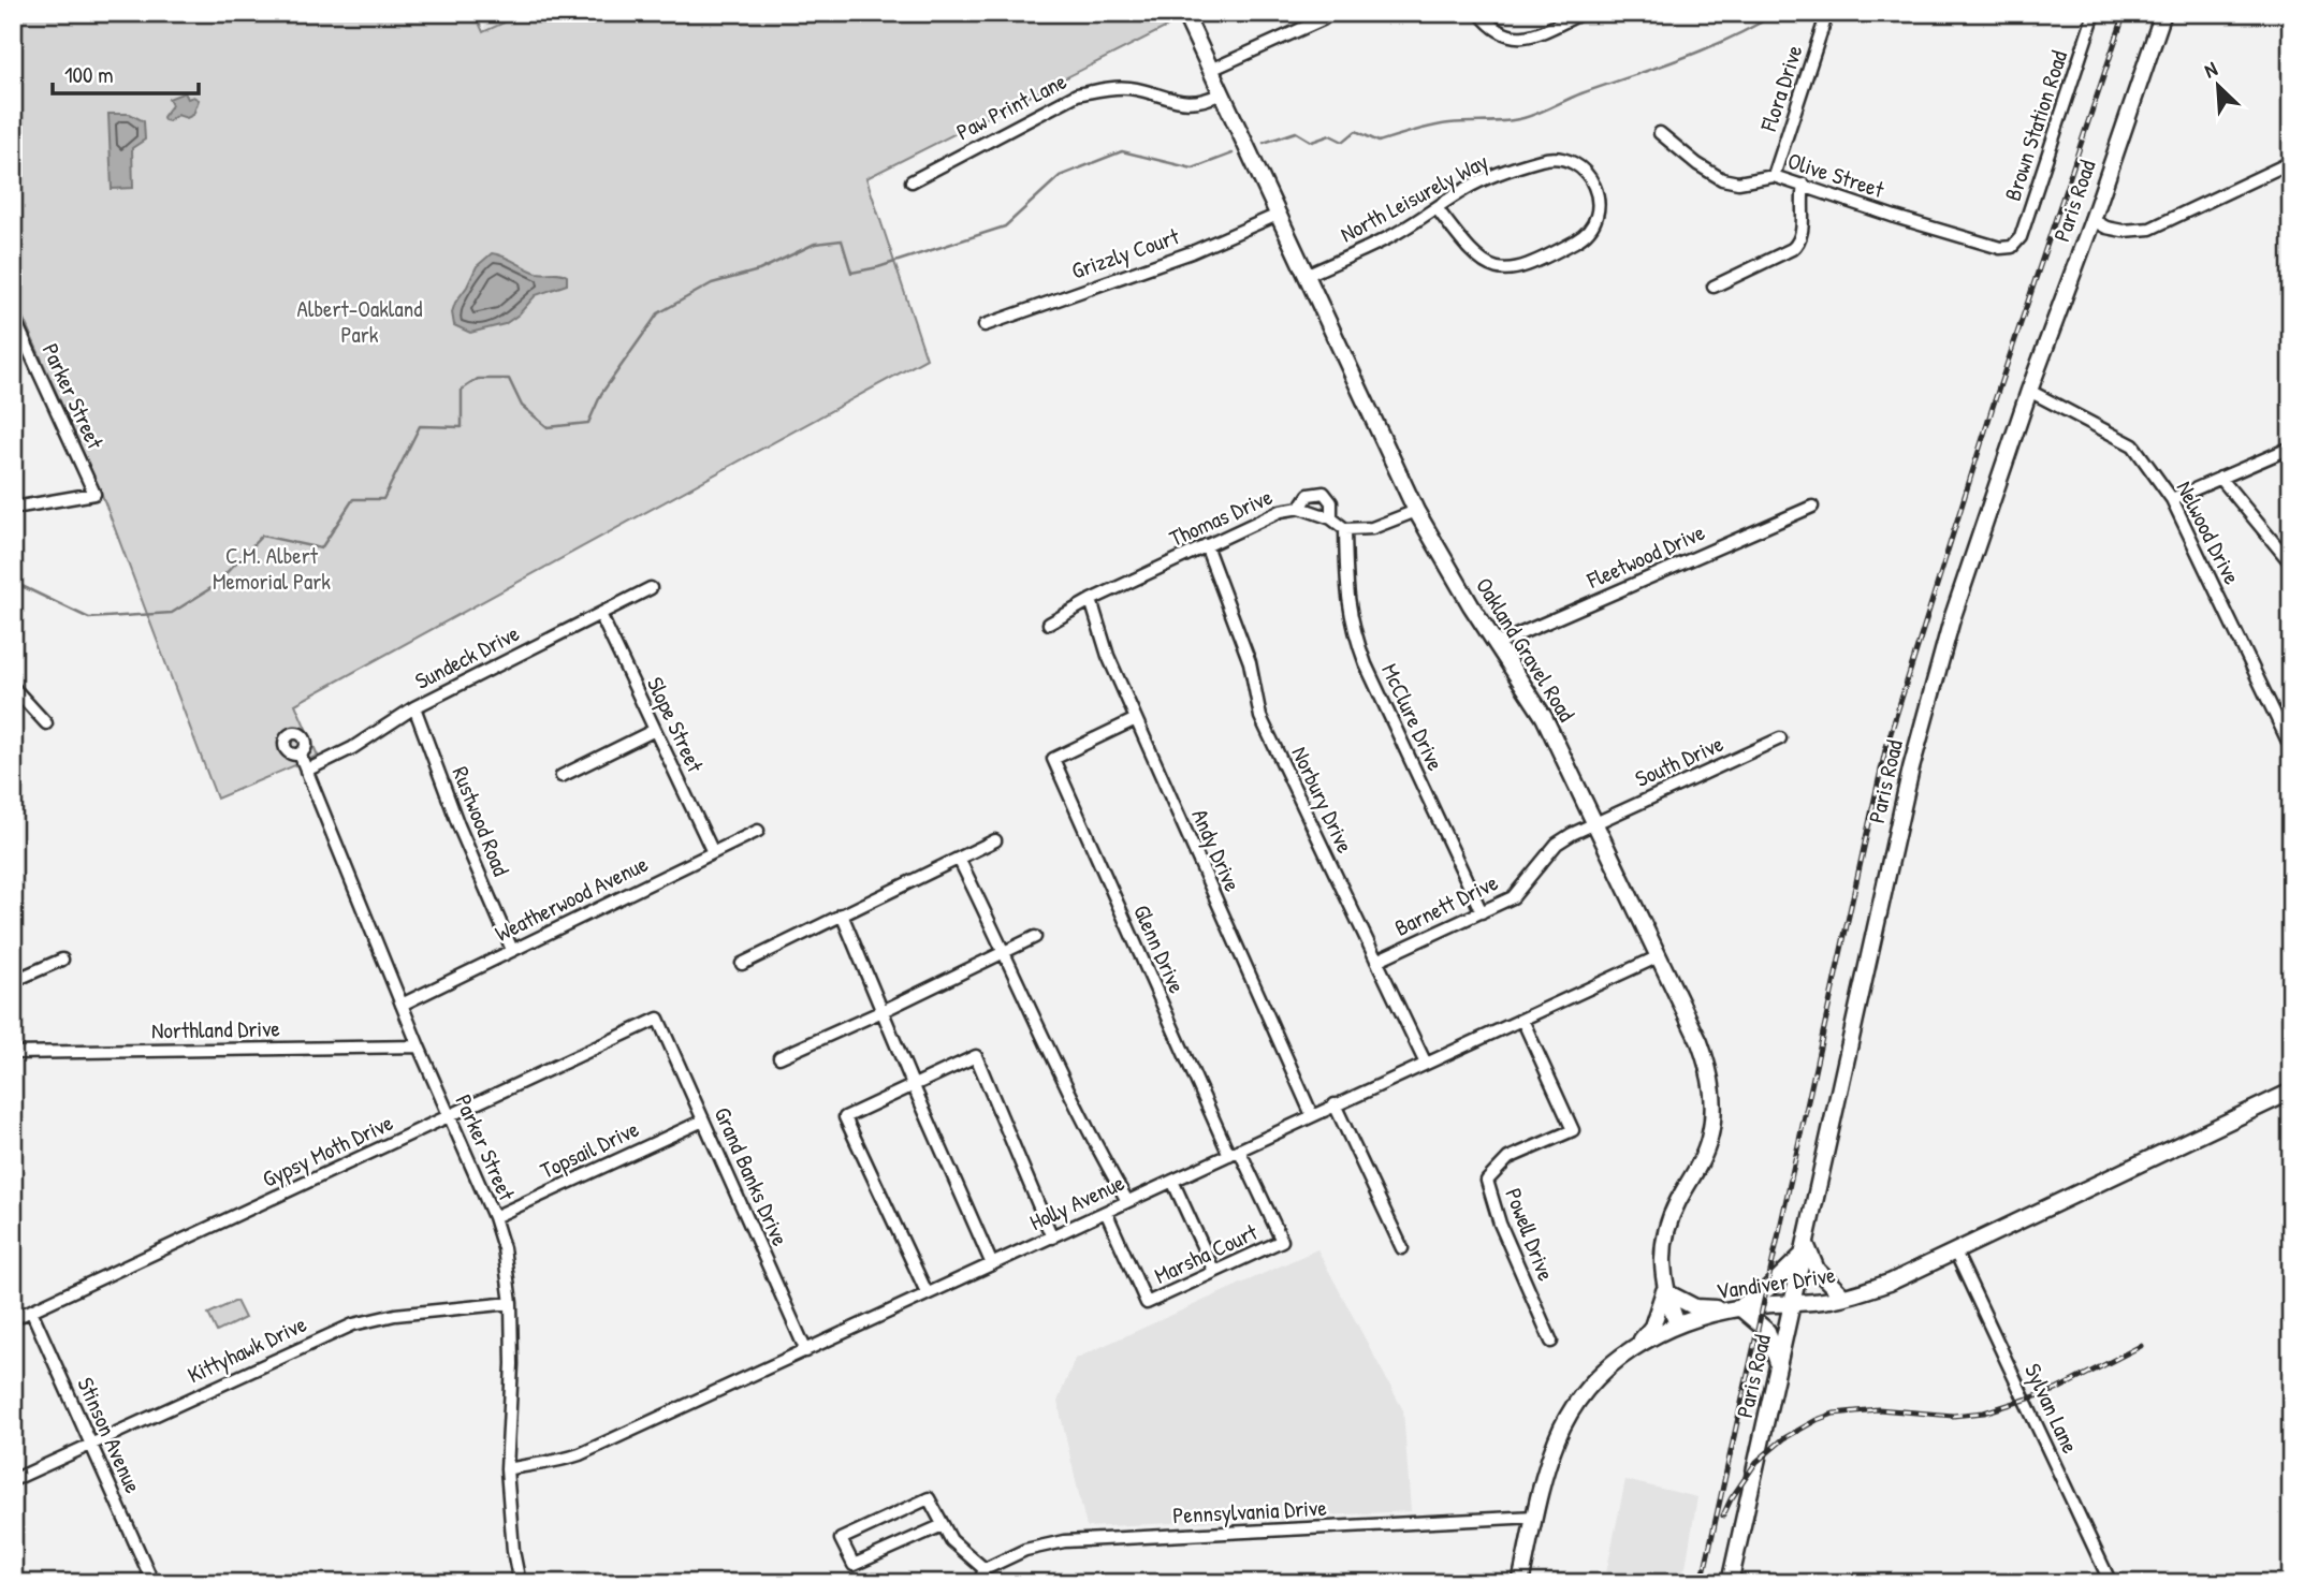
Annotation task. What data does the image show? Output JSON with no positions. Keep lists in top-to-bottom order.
{
  "streets": {
    "main road": ["Paris Road", "Oakland Gravel Road", "Vandiver Drive"],
    "street": [
      "Flora Drive",
      "Paw Print Lane",
      "Brown Station Road",
      "Olive Street",
      "North Leisurely Way",
      "Grizzly Court",
      "Parker Street",
      "Thomas Drive",
      "Nelwood Drive",
      "Fleetwood Drive",
      "Sundeck Drive",
      "McClure Drive",
      "Slope Street",
      "South Drive",
      "Norbury Drive",
      "Rustwood Road",
      "Andy Drive",
      "Weatherwood Avenue",
      "Barnett Drive",
      "Glenn Drive",
      "Northland Drive",
      "Topsail Drive",
      "Gypsy Moth Drive",
      "Grand Banks Drive",
      "Holly Avenue",
      "Powell Drive",
      "Marsha Court",
      "Kittyhawk Drive",
      "Sylvan Lane",
      "Stinson Avenue",
      "Pennsylvania Drive"
    ]
  },
  "crossings": [
    ["Flora Drive", "Olive Street"],
    ["Paw Print Lane", "Oakland Gravel Road"],
    ["Brown Station Road", "Olive Street"],
    ["North Leisurely Way", "Oakland Gravel Road"],
    ["Paris Road", "Nelwood Drive"],
    ["Paris Road", "Vandiver Drive"],
    ["Grizzly Court", "Oakland Gravel Road"],
    ["Parker Street", "Sundeck Drive"],
    ["Parker Street", "Weatherwood Avenue"],
    ["Parker Street", "Northland Drive"],
    ["Parker Street", "Topsail Drive"],
    ["Parker Street", "Gypsy Moth Drive"],
    ["Parker Street", "Holly Avenue"],
    ["Parker Street", "Kittyhawk Drive"],
    ["Thomas Drive", "McClure Drive"],
    ["Thomas Drive", "Norbury Drive"],
    ["Thomas Drive", "Andy Drive"],
    ["Fleetwood Drive", "Oakland Gravel Road"],
    ["Oakland Gravel Road", "South Drive"],
    ["Oakland Gravel Road", "Barnett Drive"],
    ["Oakland Gravel Road", "Holly Avenue"],
    ["Oakland Gravel Road", "Vandiver Drive"],
    ["Sundeck Drive", "Slope Street"],
    ["Sundeck Drive", "Rustwood Road"],
    ["McClure Drive", "Barnett Drive"],
    ["Slope Street", "Weatherwood Avenue"],
    ["South Drive", "Barnett Drive"],
    ["Norbury Drive", "Barnett Drive"],
    ["Norbury Drive", "Holly Avenue"],
    ["Rustwood Road", "Weatherwood Avenue"],
    ["Andy Drive", "Glenn Drive"],
    ["Andy Drive", "Holly Avenue"],
    ["Glenn Drive", "Holly Avenue"],
    ["Glenn Drive", "Marsha Court"],
    ["Topsail Drive", "Grand Banks Drive"],
    ["Gypsy Moth Drive", "Grand Banks Drive"],
    ["Gypsy Moth Drive", "Stinson Avenue"],
    ["Grand Banks Drive", "Holly Avenue"],
    ["Holly Avenue", "Powell Drive"],
    ["Holly Avenue", "Marsha Court"],
    ["Vandiver Drive", "Sylvan Lane"],
    ["Vandiver Drive", "Pennsylvania Drive"],
    ["Kittyhawk Drive", "Stinson Avenue"]
  ],
  "parks": ["Albert-Oakland Park", "C.M. Albert Memorial Park"],
  "scale_bar": "100 m",
  "north": "top left"
}
